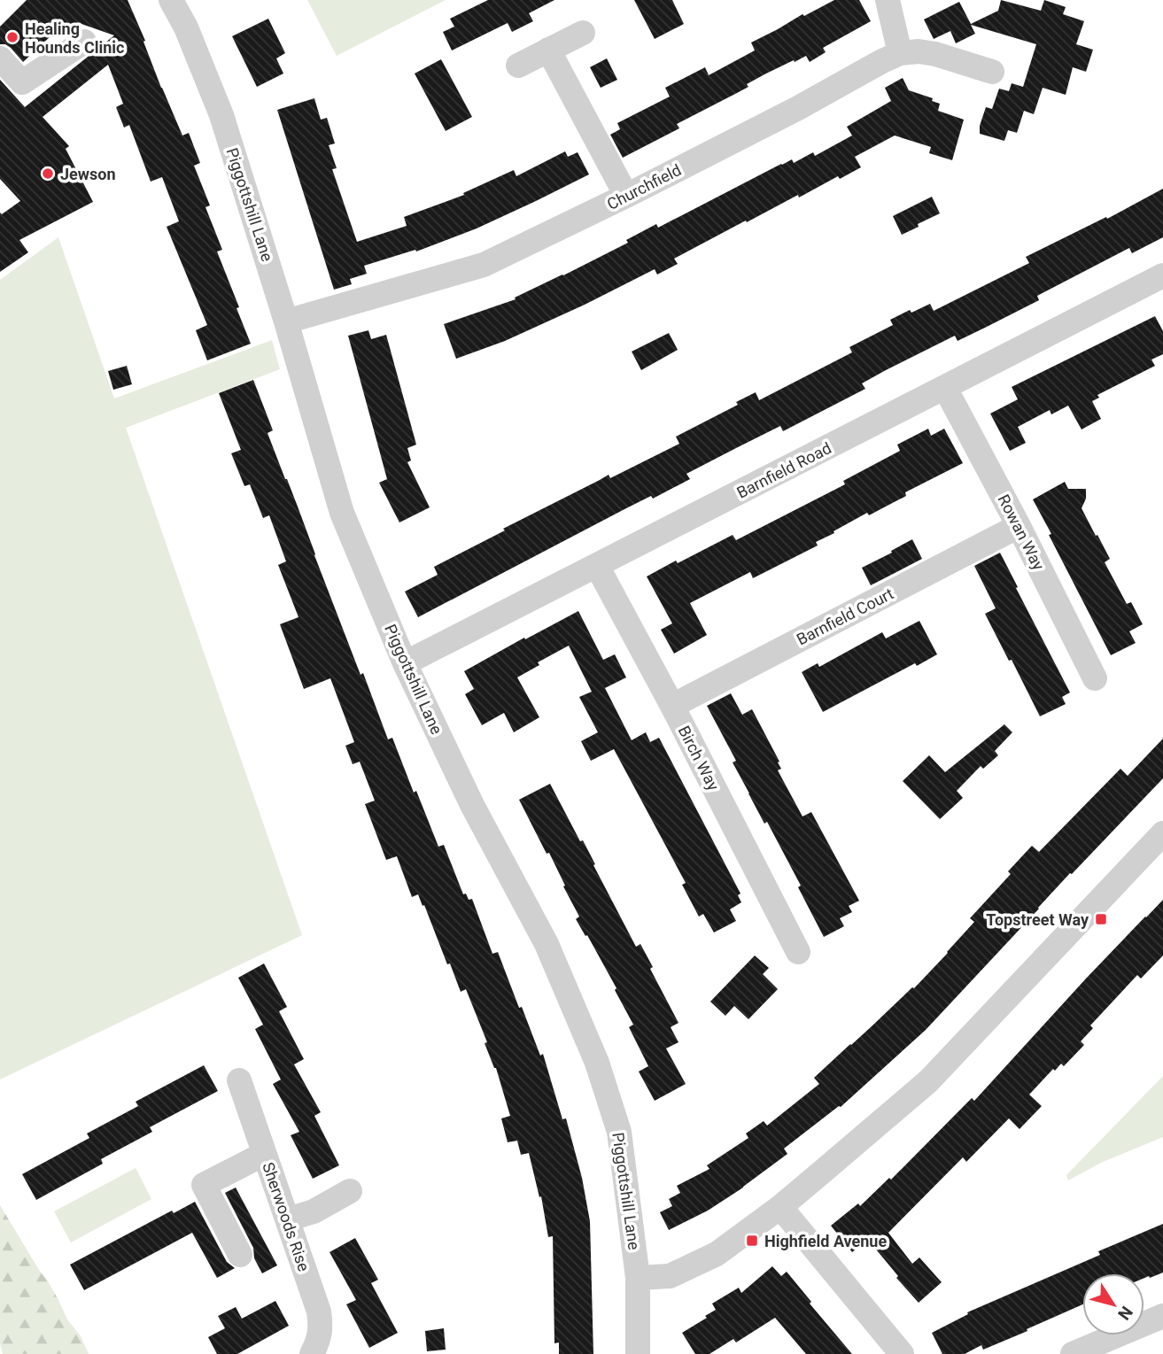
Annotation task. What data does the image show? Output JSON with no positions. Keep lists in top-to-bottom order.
{
  "streets": {
    "street": [
      "Churchfield",
      "Piggottshill Lane",
      "Barnfield Road",
      "Rowan Way",
      "Barnfield Court",
      "Birch Way",
      "Sherwoods Rise"
    ]
  },
  "crossings": [
    ["Churchfield", "Piggottshill Lane"],
    ["Piggottshill Lane", "Barnfield Road"],
    ["Barnfield Road", "Rowan Way"],
    ["Barnfield Road", "Birch Way"],
    ["Rowan Way", "Barnfield Court"],
    ["Barnfield Court", "Birch Way"]
  ],
  "places": {
    "other": ["Healing Hounds Clinic", "Jewson"],
    "transit": ["Topstreet Way", "Highfield Avenue"]
  },
  "north": "bottom right"
}
